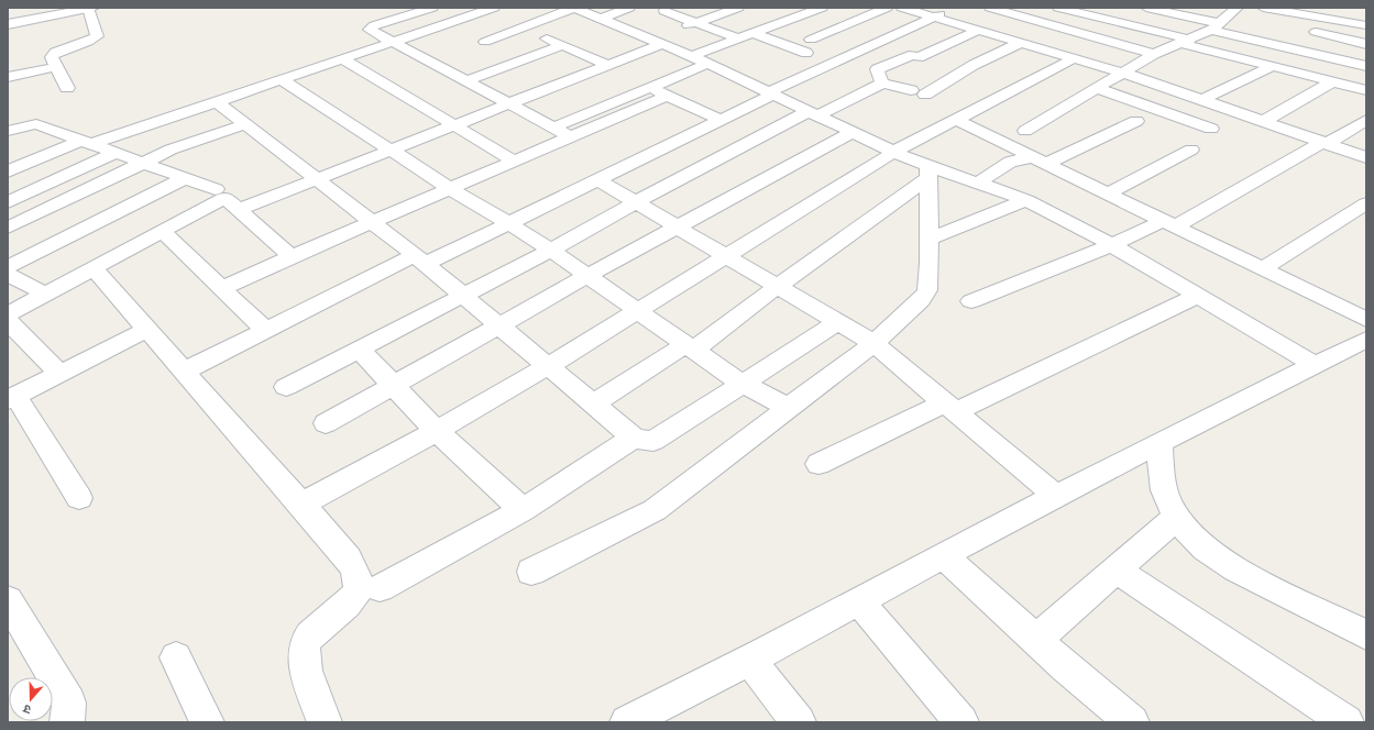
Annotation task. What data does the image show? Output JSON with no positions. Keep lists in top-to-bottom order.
{
  "north": "bottom"
}
